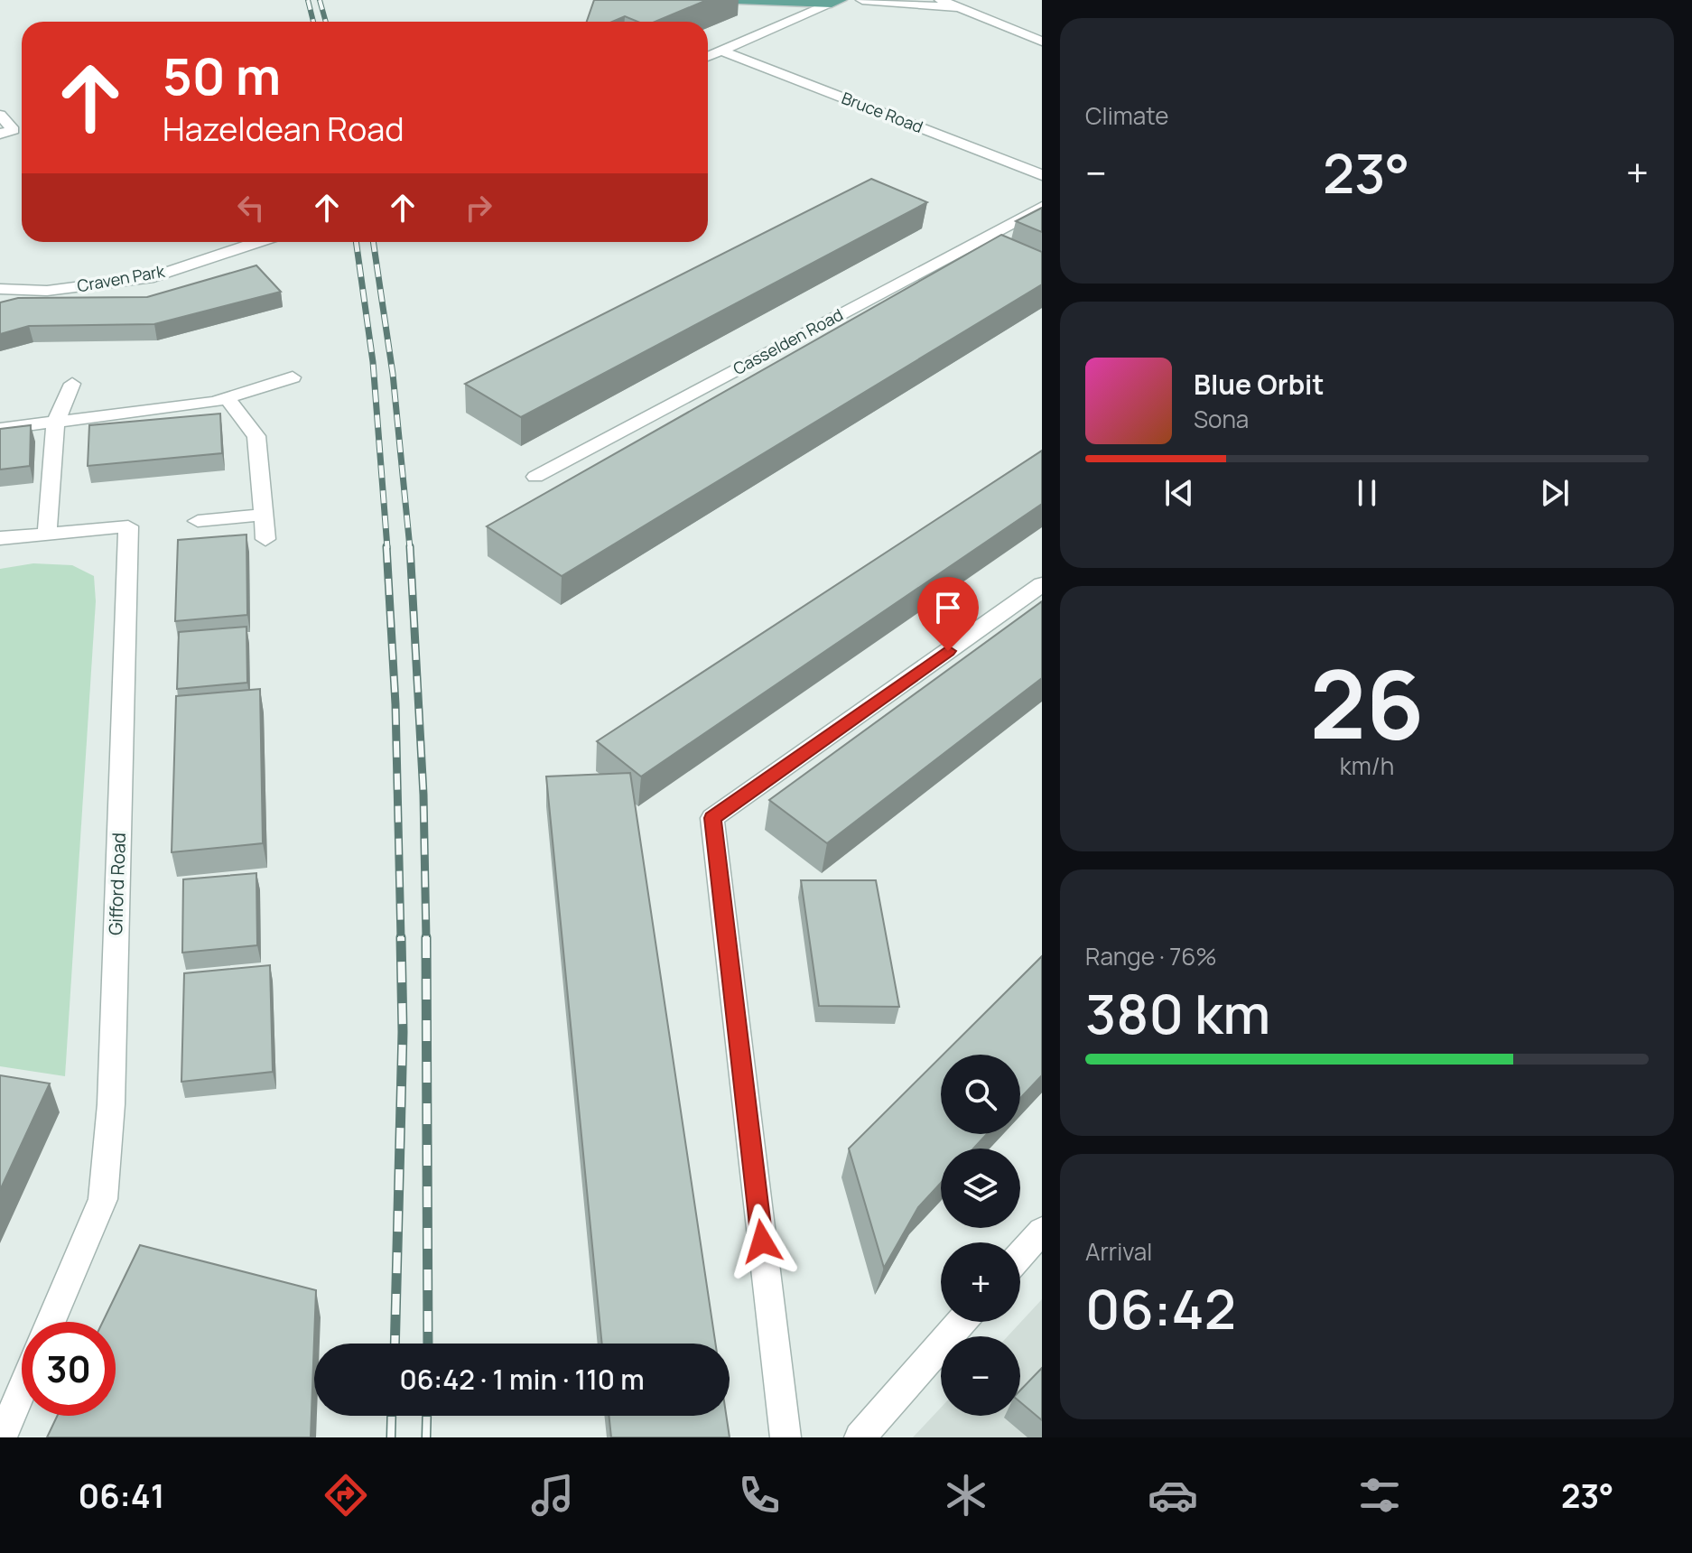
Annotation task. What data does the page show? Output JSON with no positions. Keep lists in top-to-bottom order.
{
  "streets": {
    "street": [
      "Bruce Road",
      "Craven Park",
      "Casselden Road",
      "Gifford Road"
    ]
  },
  "page": {
    "tile": [
      "Climate",
      ["26", "km/h"],
      ["Range · 76%", "380 km"],
      ["Arrival", "06:42"]
    ],
    "turn": ["50 m", "Hazeldean Road"],
    "heat": ["−", "23°", "+"],
    "song": ["Blue Orbit", "Sona"],
    "map_buttons": ["+", "−"],
    "limit": "30",
    "trip": "06:42 · 1 min · 110 m",
    "tabs": ["06:41", "23°"]
  }
}
